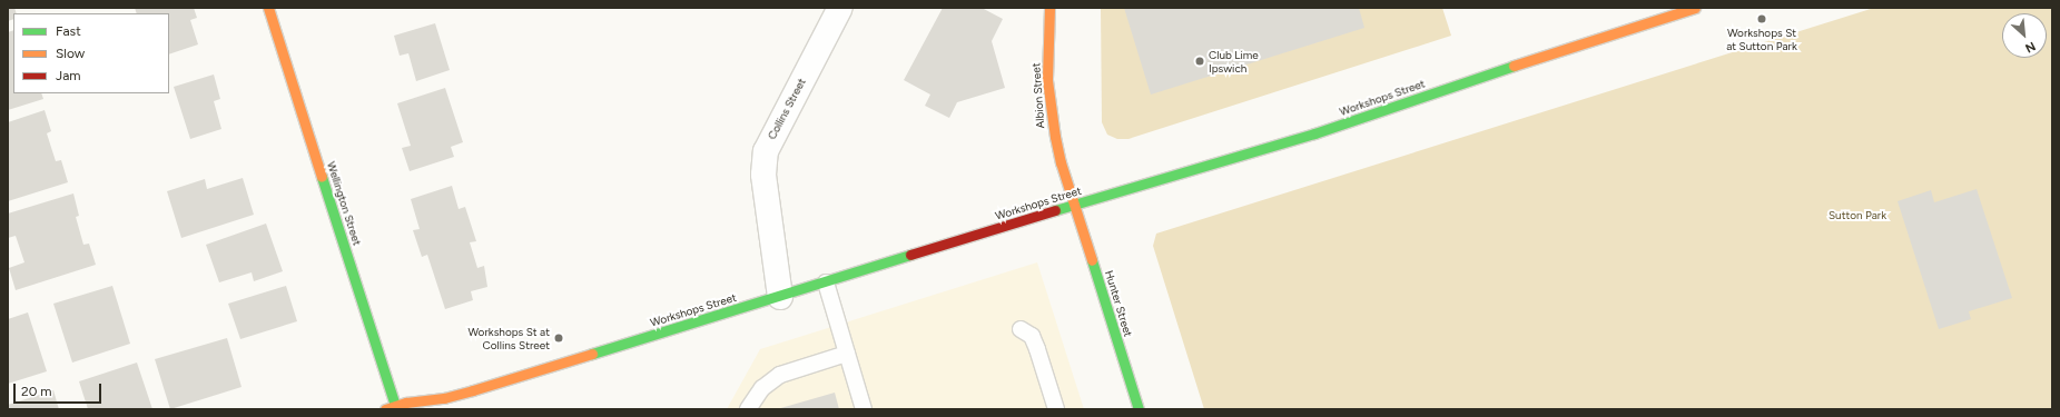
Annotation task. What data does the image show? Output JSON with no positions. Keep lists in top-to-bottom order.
{
  "streets": {
    "street": [
      "Albion Street",
      "Workshops Street",
      "Collins Street",
      "Wellington Street",
      "Hunter Street"
    ]
  },
  "crossings": [
    ["Albion Street", "Workshops Street"],
    ["Albion Street", "Hunter Street"],
    ["Workshops Street", "Collins Street"],
    ["Workshops Street", "Wellington Street"],
    ["Workshops Street", "Hunter Street"]
  ],
  "parks": ["Sutton Park"],
  "places": ["Workshops St at Sutton Park", "Club Lime Ipswich", "Workshops St at Collins Street"],
  "legend": ["Fast", "Slow", "Jam"],
  "scale_bar": "20 m",
  "north": "bottom right"
}
